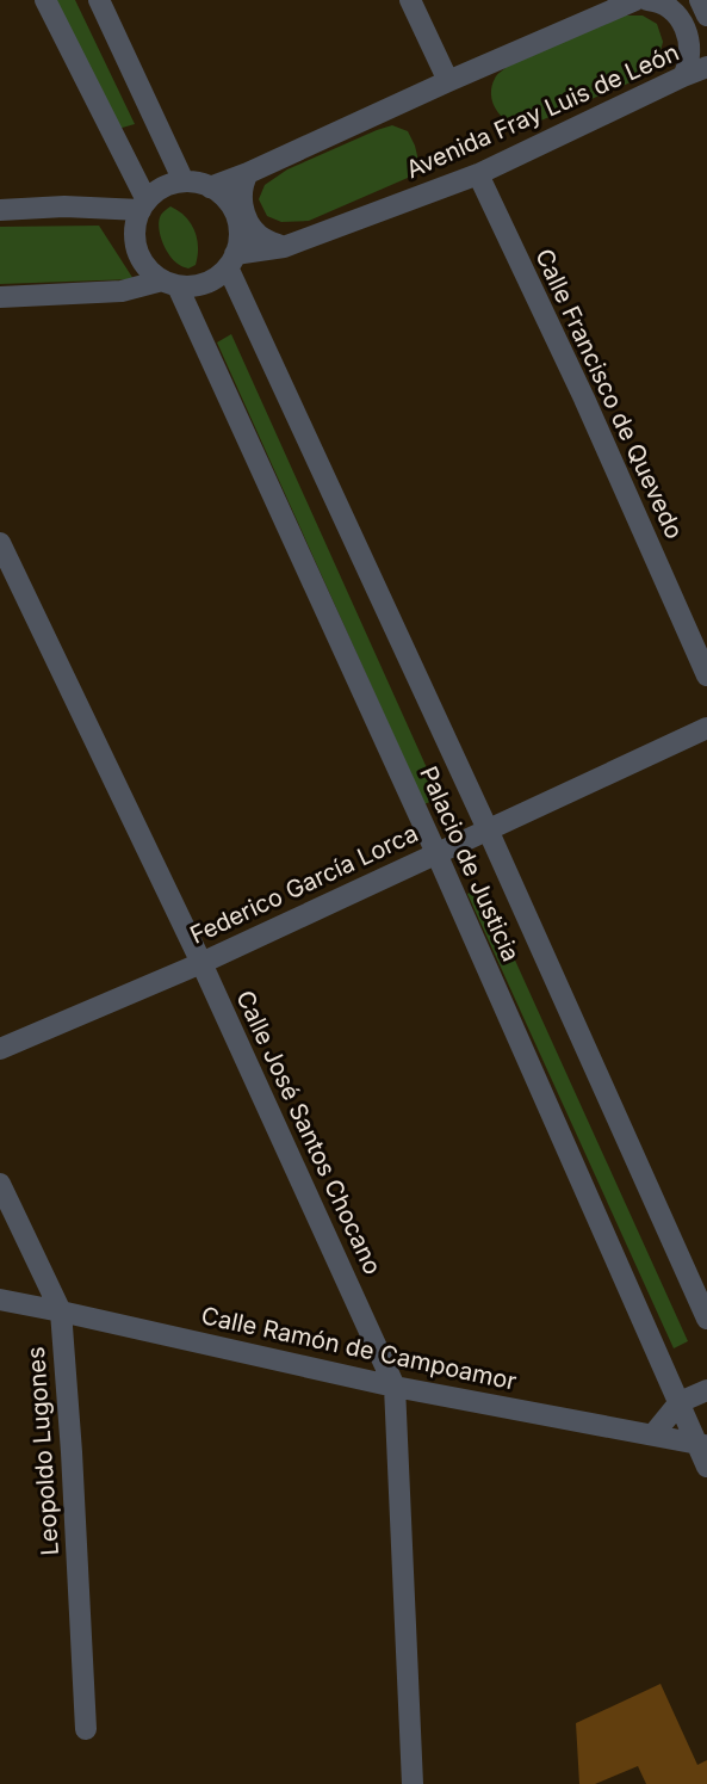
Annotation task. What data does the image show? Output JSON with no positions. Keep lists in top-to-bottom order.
{
  "streets": {
    "street": [
      "Avenida Fray Luis de León",
      "Calle Francisco de Quevedo",
      "Palacio de Justicia",
      "Federico García Lorca",
      "Calle José Santos Chocano",
      "Calle Ramón de Campoamor",
      "Leopoldo Lugones"
    ]
  },
  "crossings": [
    ["Avenida Fray Luis de León", "Calle Francisco de Quevedo"],
    ["Avenida Fray Luis de León", "Palacio de Justicia"],
    ["Palacio de Justicia", "Federico García Lorca"],
    ["Palacio de Justicia", "Calle Ramón de Campoamor"],
    ["Federico García Lorca", "Calle José Santos Chocano"],
    ["Calle José Santos Chocano", "Calle Ramón de Campoamor"],
    ["Calle Ramón de Campoamor", "Leopoldo Lugones"]
  ]
}
